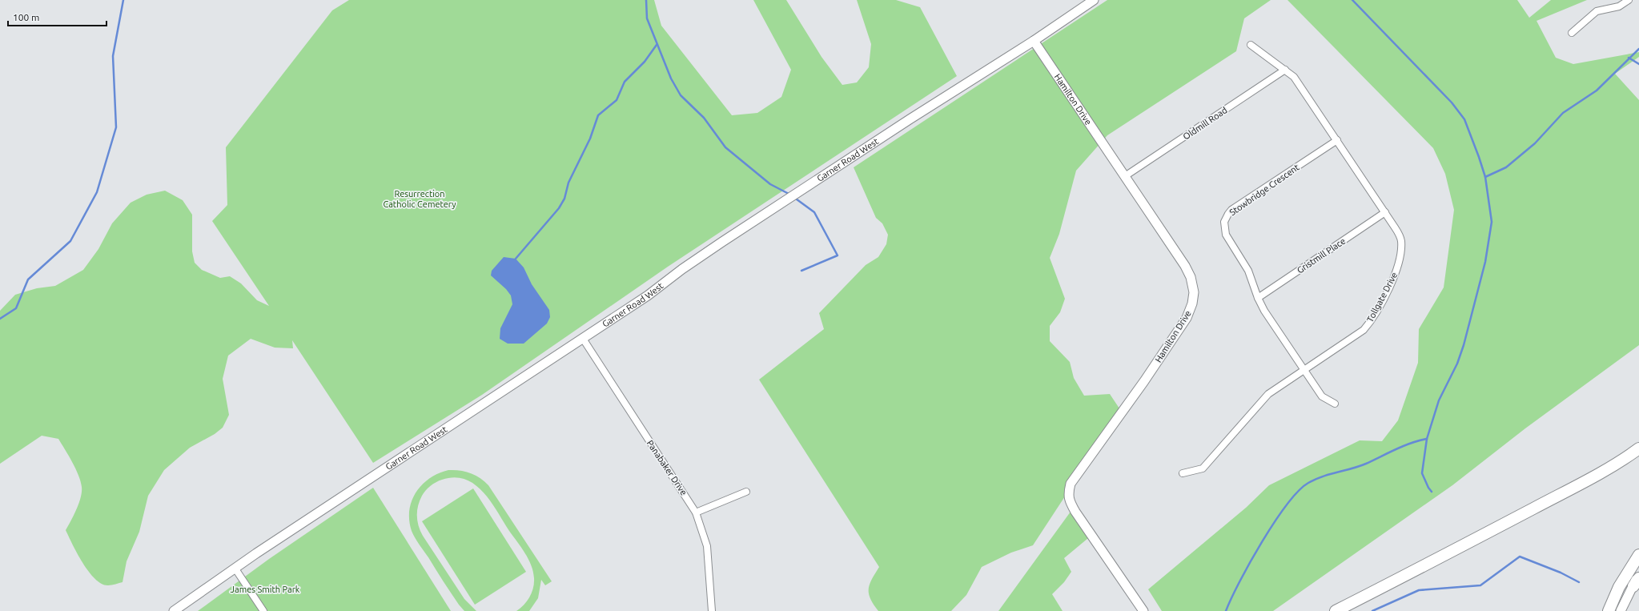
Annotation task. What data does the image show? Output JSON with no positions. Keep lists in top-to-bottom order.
{
  "streets": {
    "main road": ["Hamilton Drive", "Garner Road West"],
    "street": [
      "Oldmill Road",
      "Stowbridge Crescent",
      "Gristmill Place",
      "Tollgate Drive",
      "Panabaker Drive"
    ]
  },
  "crossings": [
    ["Hamilton Drive", "Oldmill Road"],
    ["Hamilton Drive", "Garner Road West"],
    ["Oldmill Road", "Tollgate Drive"],
    ["Garner Road West", "Panabaker Drive"],
    ["Stowbridge Crescent", "Gristmill Place"],
    ["Stowbridge Crescent", "Tollgate Drive"],
    ["Gristmill Place", "Tollgate Drive"]
  ],
  "parks": ["Resurrection Catholic Cemetery", "James Smith Park"],
  "scale_bar": "100 m"
}
